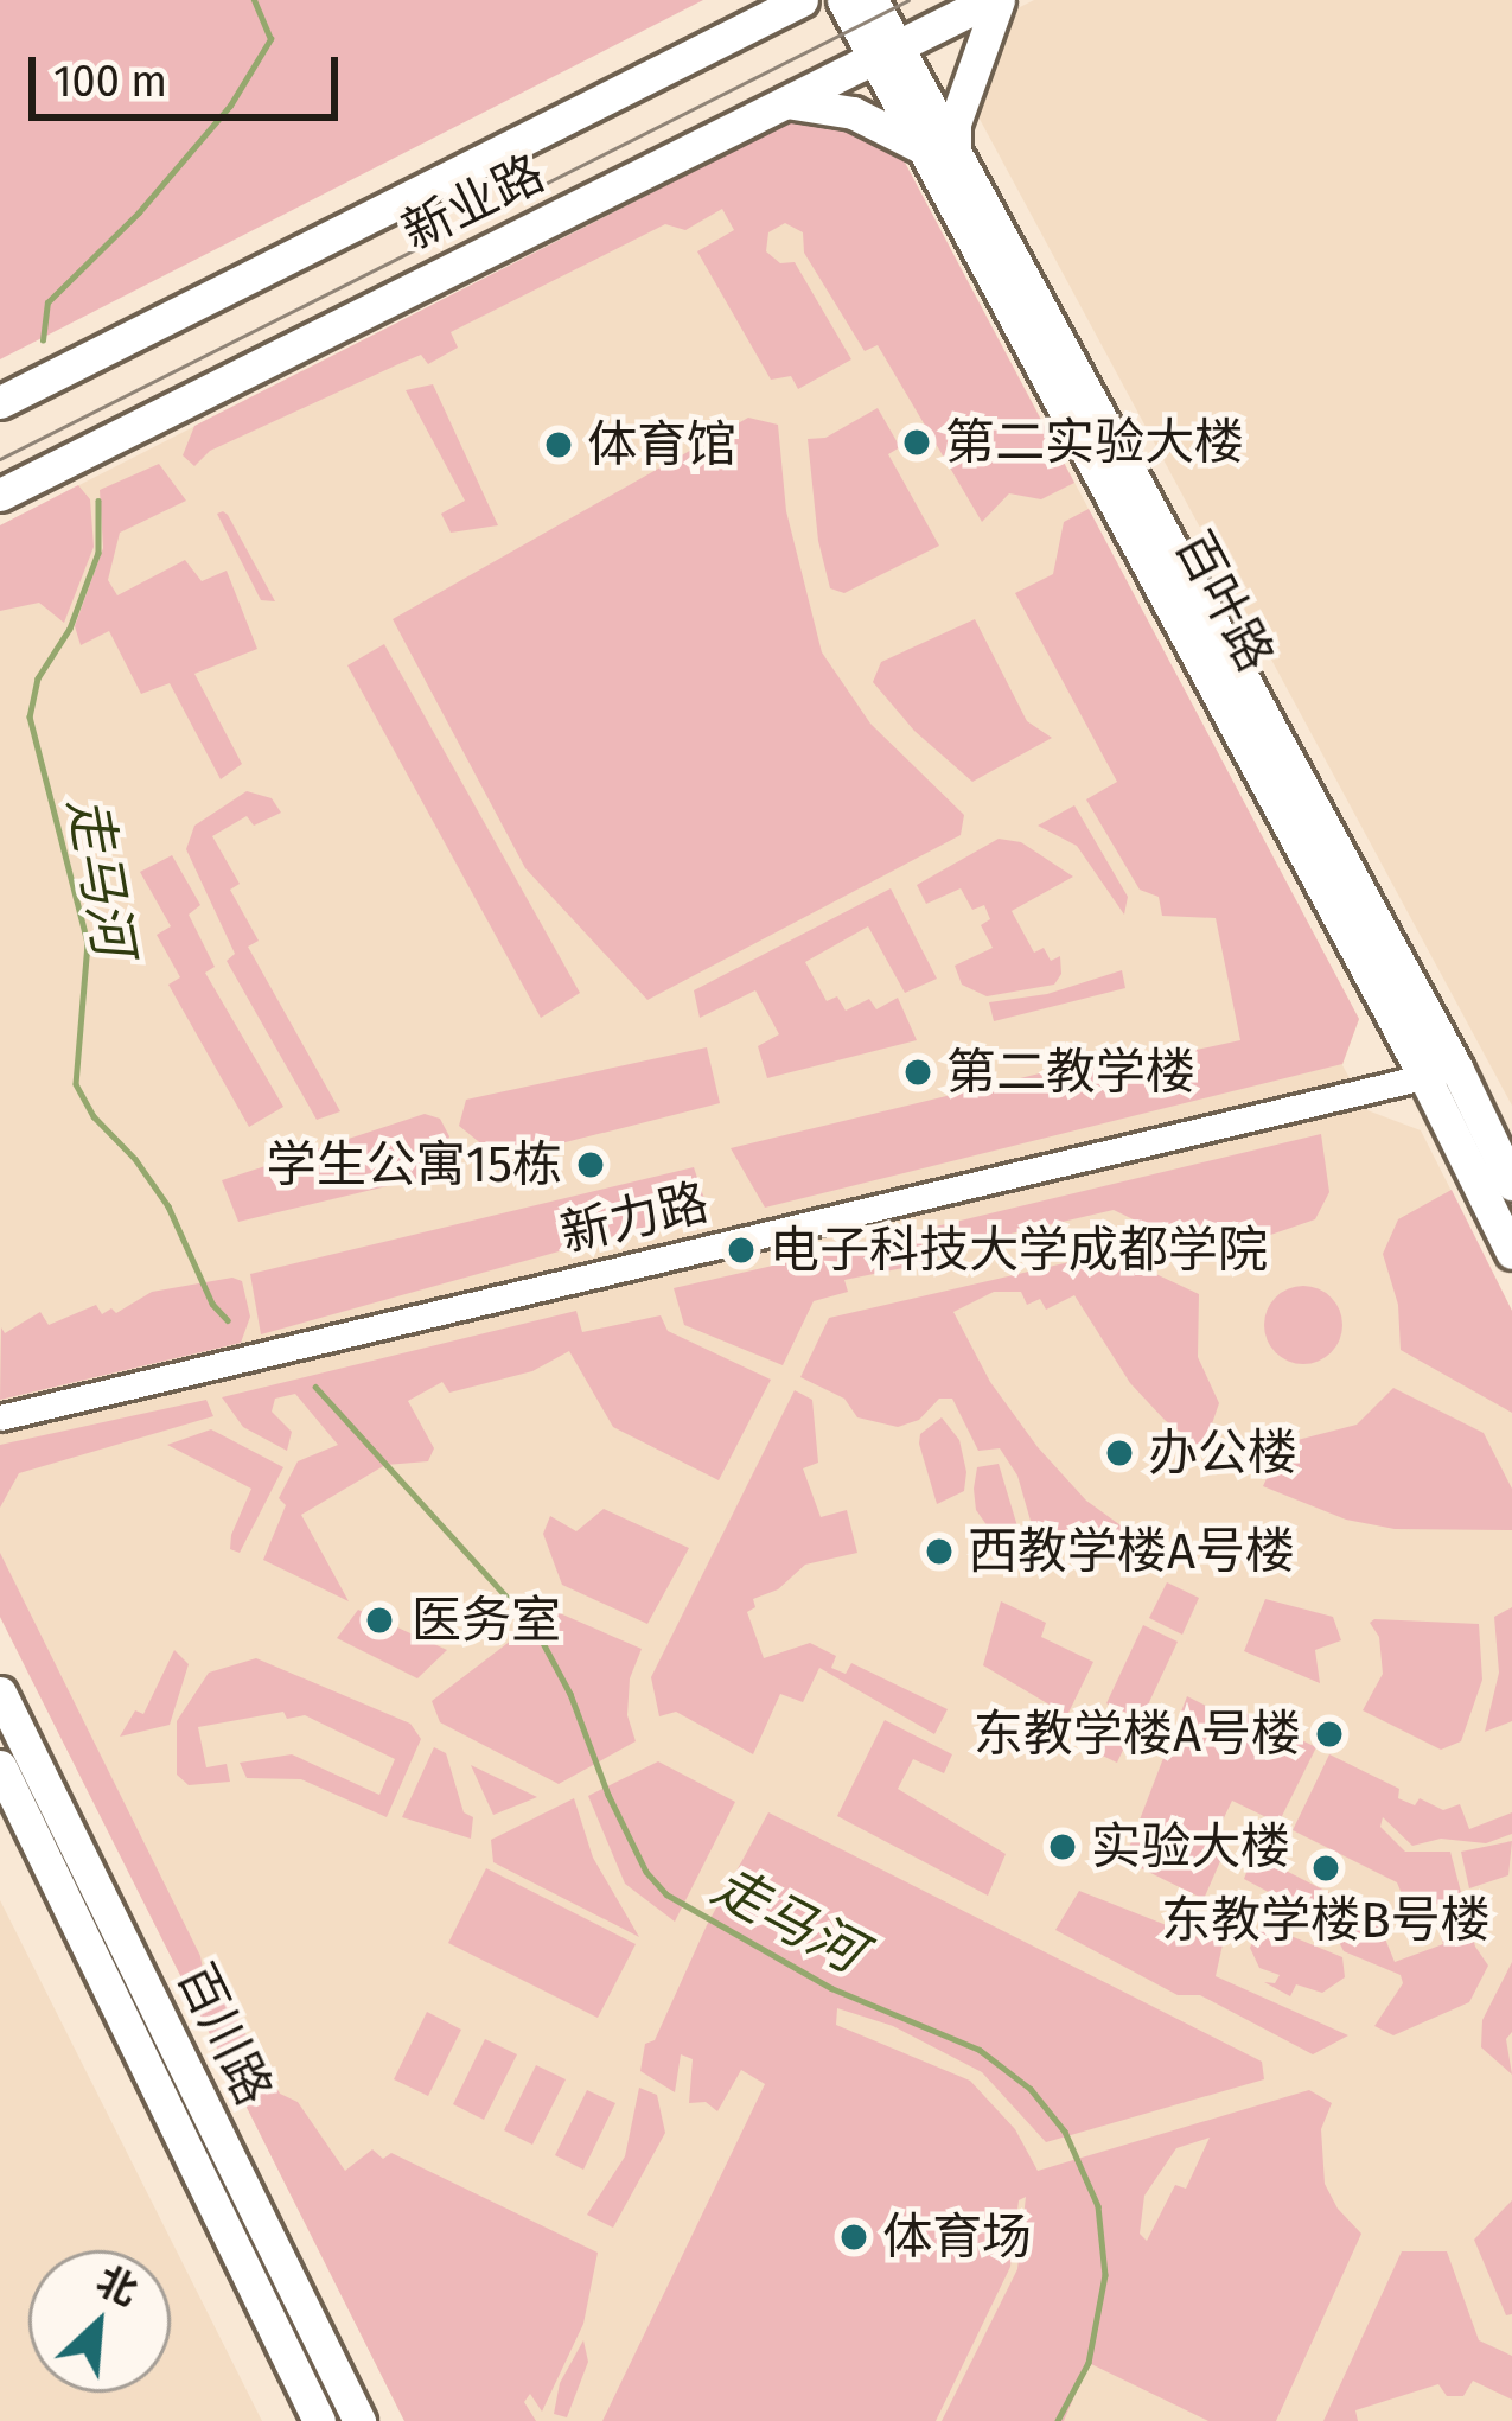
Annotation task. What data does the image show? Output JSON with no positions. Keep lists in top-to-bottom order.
{
  "streets": {
    "street": [
      "新业路",
      "百叶路",
      "新力路",
      "百川路"
    ]
  },
  "crossings": [
    ["新业路", "百叶路"],
    ["百叶路", "新力路"]
  ],
  "water": ["走马河"],
  "places": [
    "第二实验大楼",
    "体育馆",
    "第二教学楼",
    "学生公寓15栋",
    "电子科技大学成都学院",
    "办公楼",
    "西教学楼A号楼",
    "医务室",
    "东教学楼A号楼",
    "实验大楼",
    "东教学楼B号楼",
    "体育场"
  ],
  "scale_bar": "100 m",
  "north": "top right"
}
